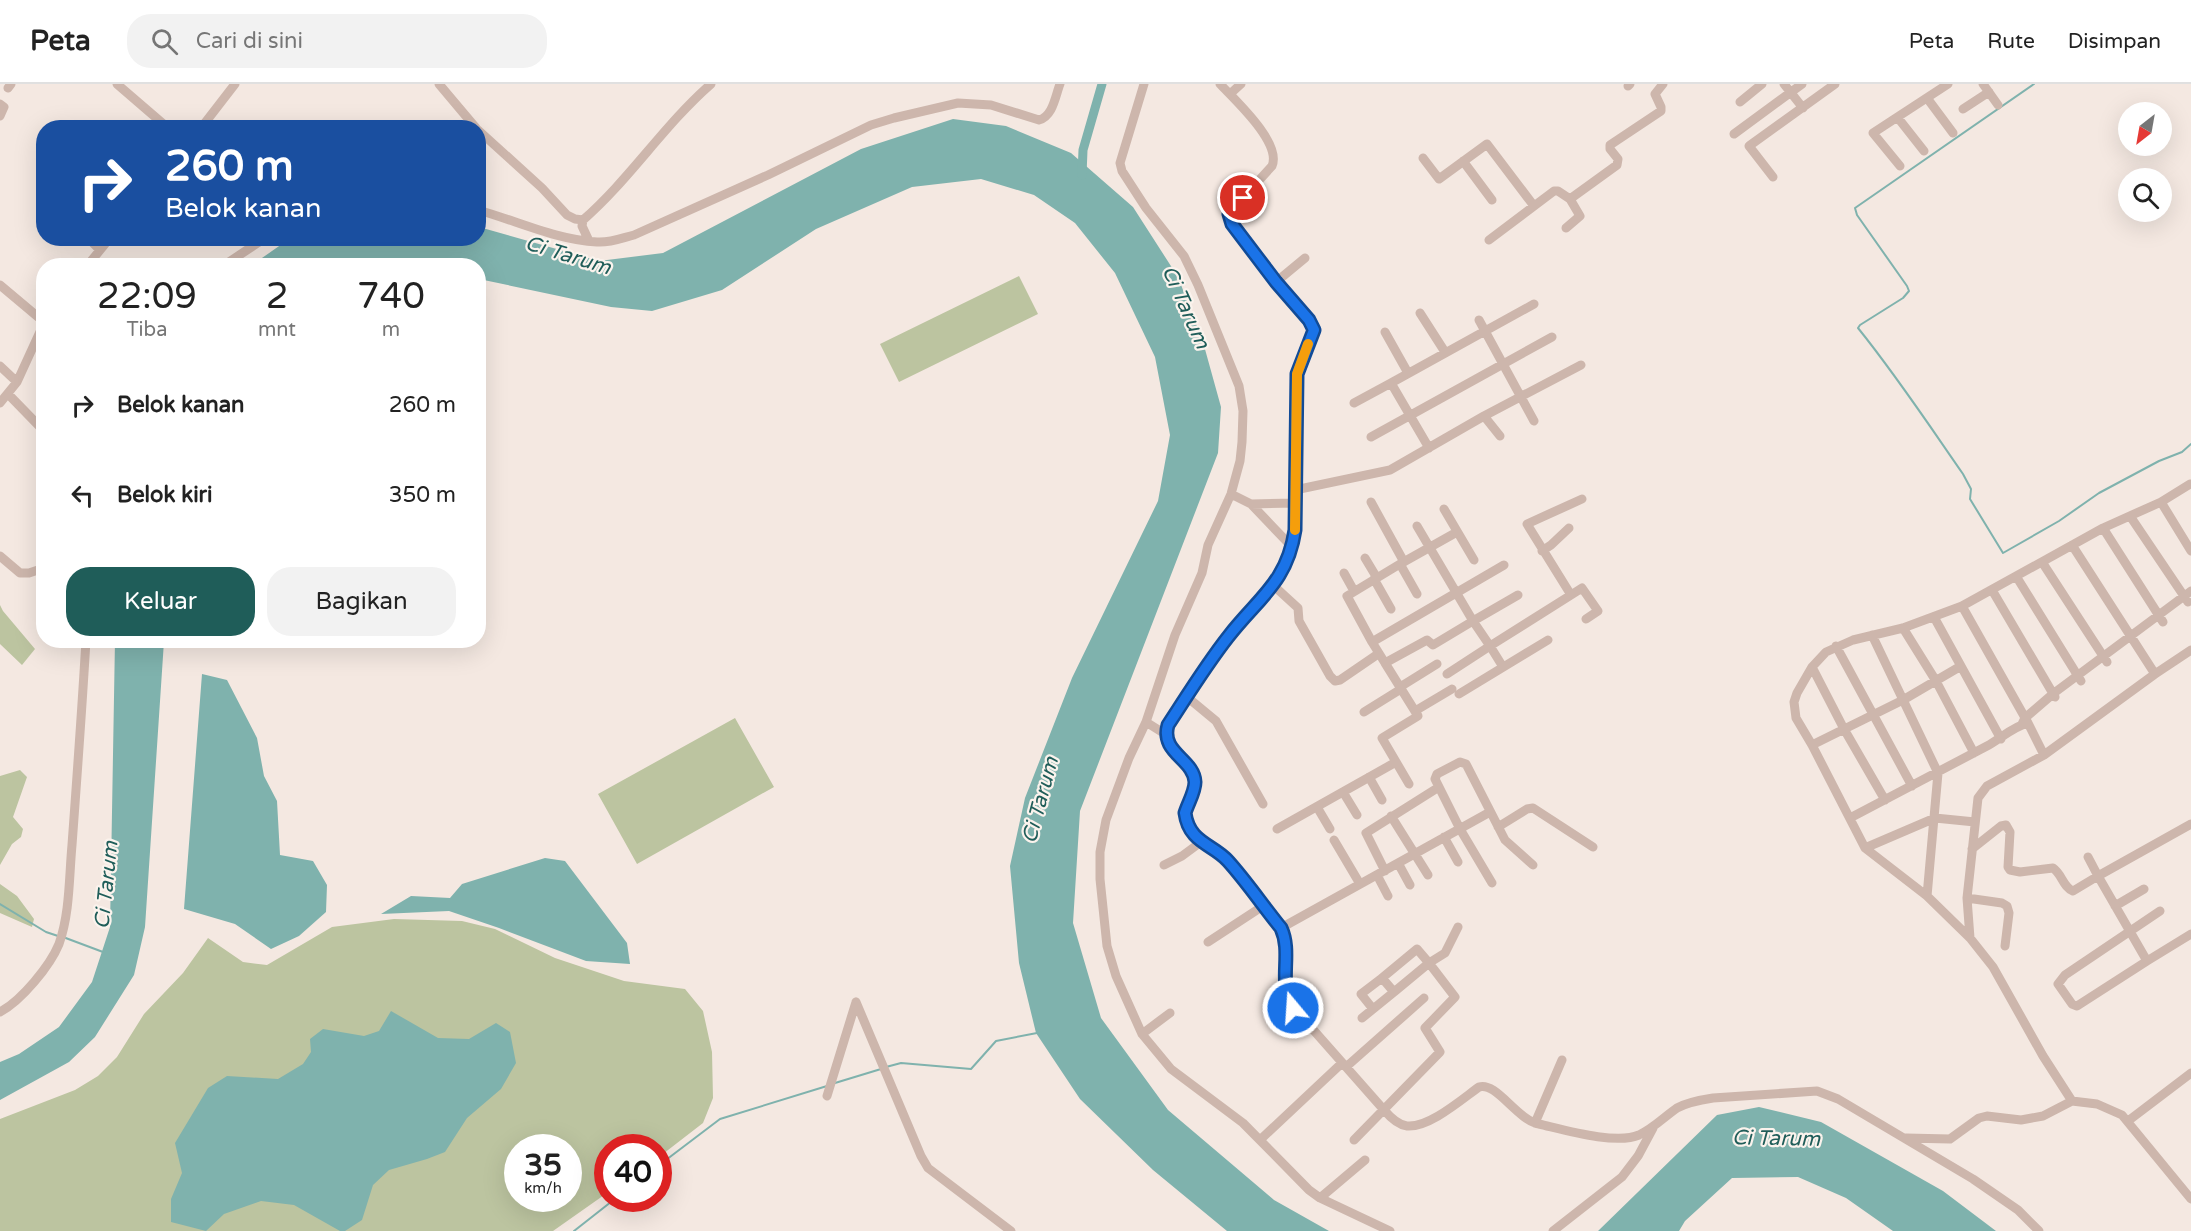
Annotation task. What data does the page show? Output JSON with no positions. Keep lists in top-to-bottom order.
{
  "water": ["Ci Tarum"],
  "north": "bottom left",
  "page": {
    "header": "Peta",
    "search": "Cari di sini",
    "nav": ["Peta", "Rute", "Disimpan"],
    "turn": ["260 m", "Belok kanan"],
    "eta": [
      "22:09",
      "Tiba",
      "2",
      "mnt",
      "740",
      "m"
    ],
    "list": [
      {
        "name": "Belok kanan",
        "value": "260 m"
      },
      {
        "name": "Belok kiri",
        "value": "350 m"
      }
    ],
    "buttons": ["Keluar", "Bagikan"],
    "speed": "35 km/h",
    "limit": "40"
  }
}
